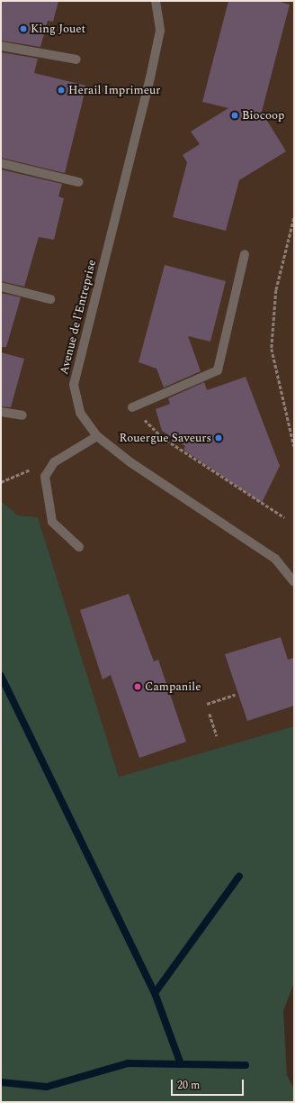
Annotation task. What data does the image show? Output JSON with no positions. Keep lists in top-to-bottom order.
{
  "streets": {
    "street": ["Avenue de l'Entreprise"]
  },
  "places": [
    "King Jouet",
    "Herail Imprimeur",
    "Biocoop",
    "Rouergue Saveurs",
    "Campanile"
  ],
  "scale_bar": "20 m"
}
